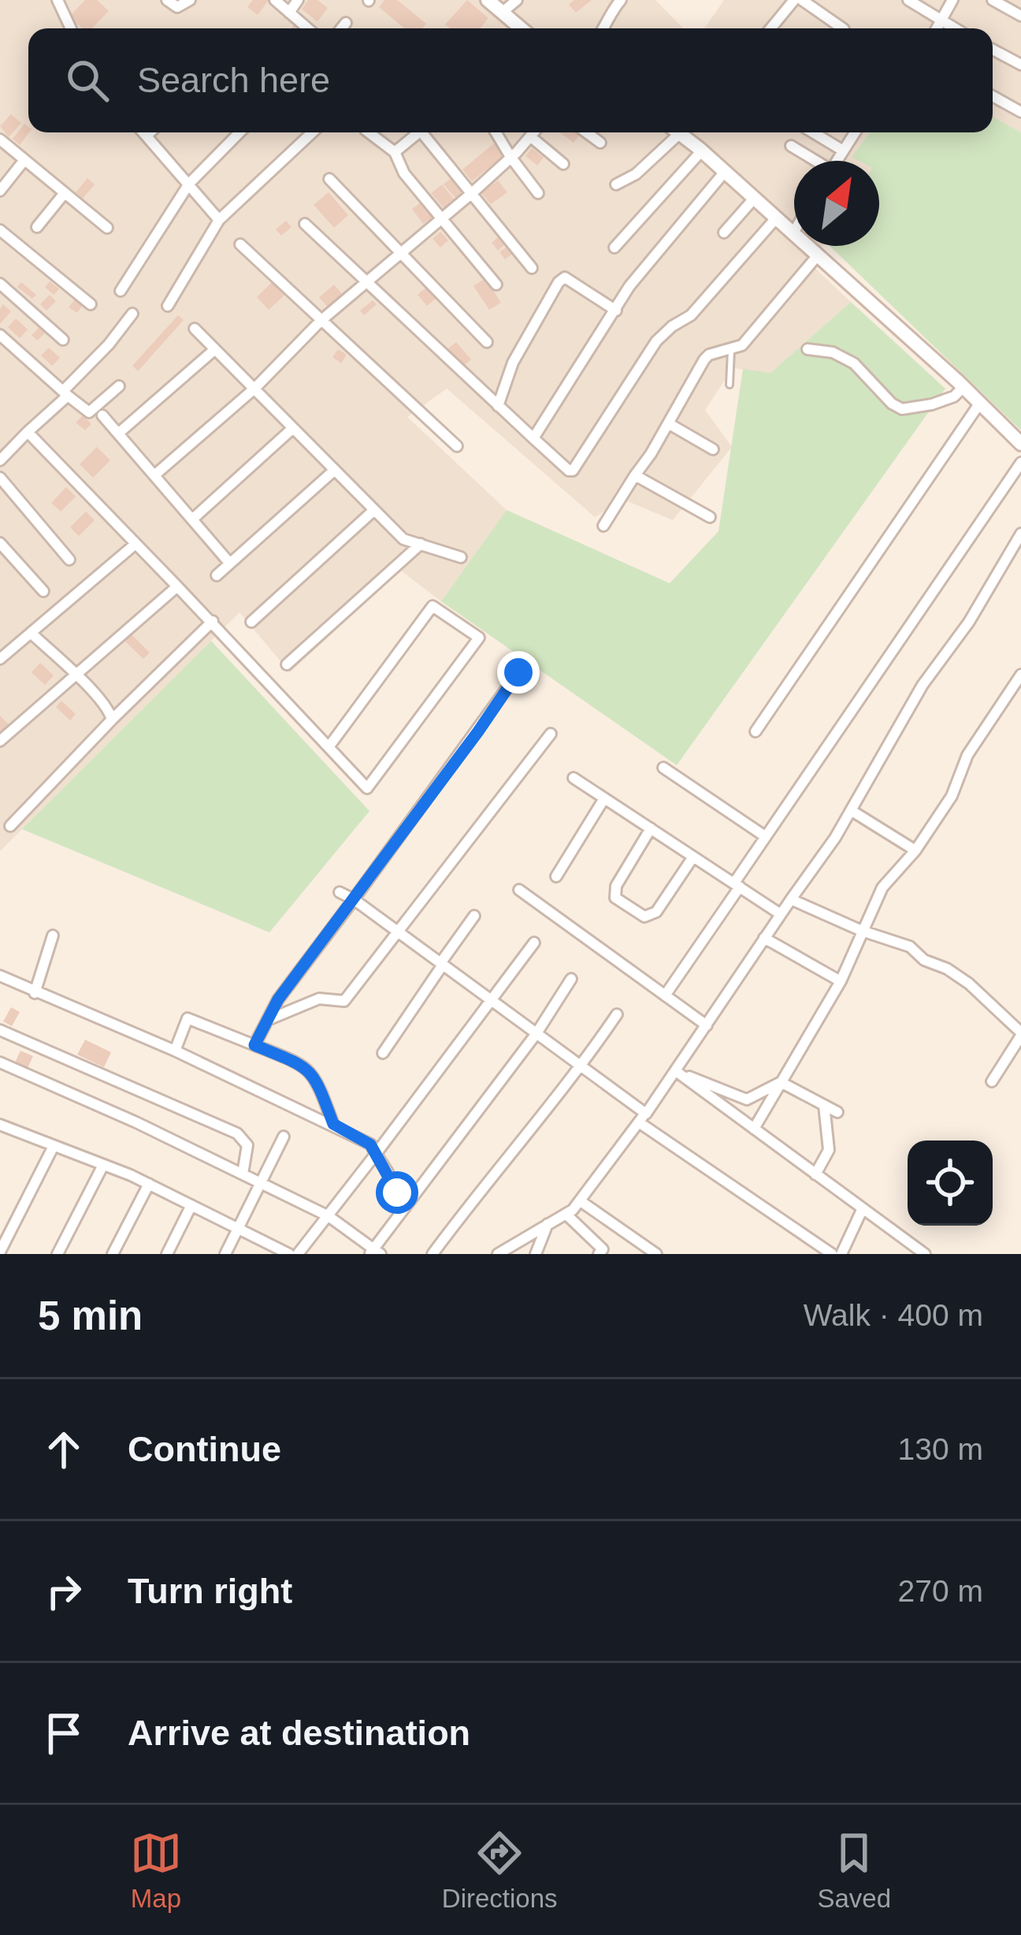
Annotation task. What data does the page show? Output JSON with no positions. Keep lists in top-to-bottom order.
{
  "north": "top right",
  "page": {
    "search": "Search here",
    "heading": ["5 min", "Walk · 400 m"],
    "list": [
      ["Continue", "130 m"],
      ["Turn right", "270 m"],
      "Arrive at destination"
    ],
    "nav": ["Map", "Directions", "Saved"]
  }
}
